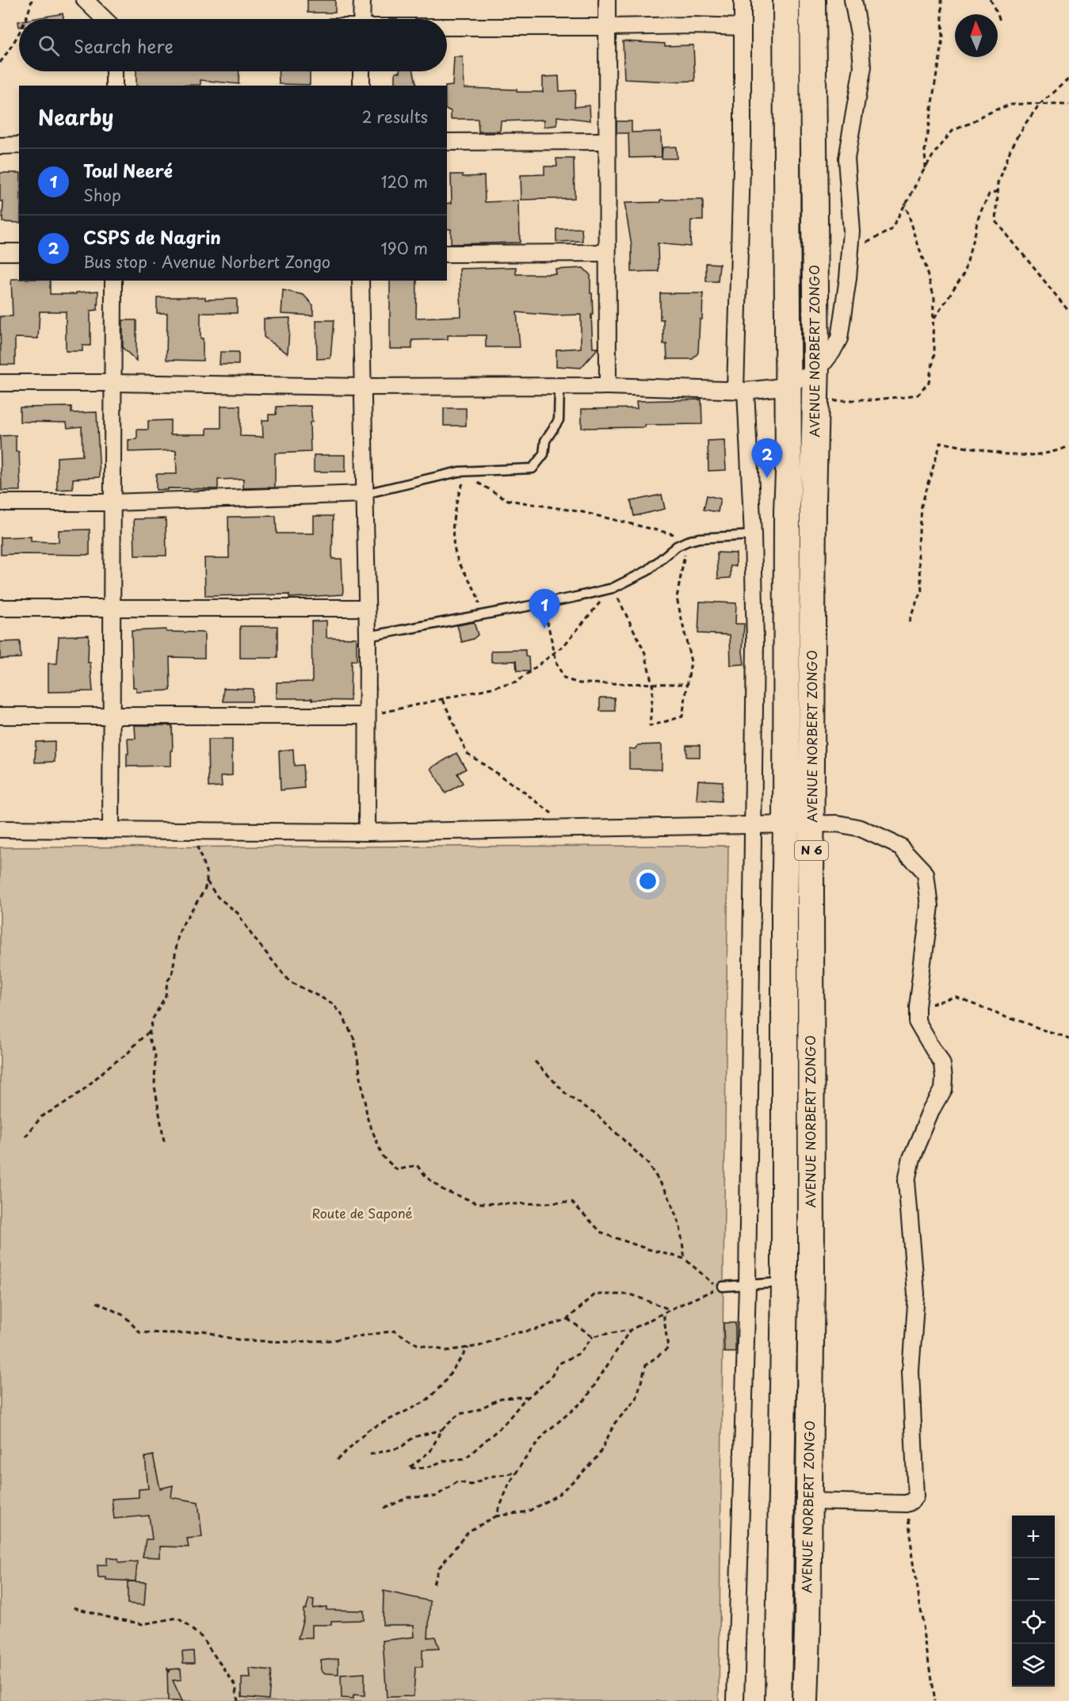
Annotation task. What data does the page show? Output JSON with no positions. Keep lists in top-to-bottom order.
{
  "streets": {
    "main road": ["AVENUE NORBERT ZONGO", "N 6"]
  },
  "parks": ["Route de Saponé"],
  "north": "top",
  "page": {
    "search": "Search here",
    "heading": ["Nearby", "2 results"],
    "list": [
      {
        "mark": "1",
        "name": "Toul Neeré",
        "note": "Shop",
        "value": "120 m"
      },
      {
        "mark": "2",
        "name": "CSPS de Nagrin",
        "note": "Bus stop · Avenue Norbert Zongo",
        "value": "190 m"
      }
    ],
    "pins": ["2", "1"],
    "map_buttons": ["+", "−"]
  }
}
